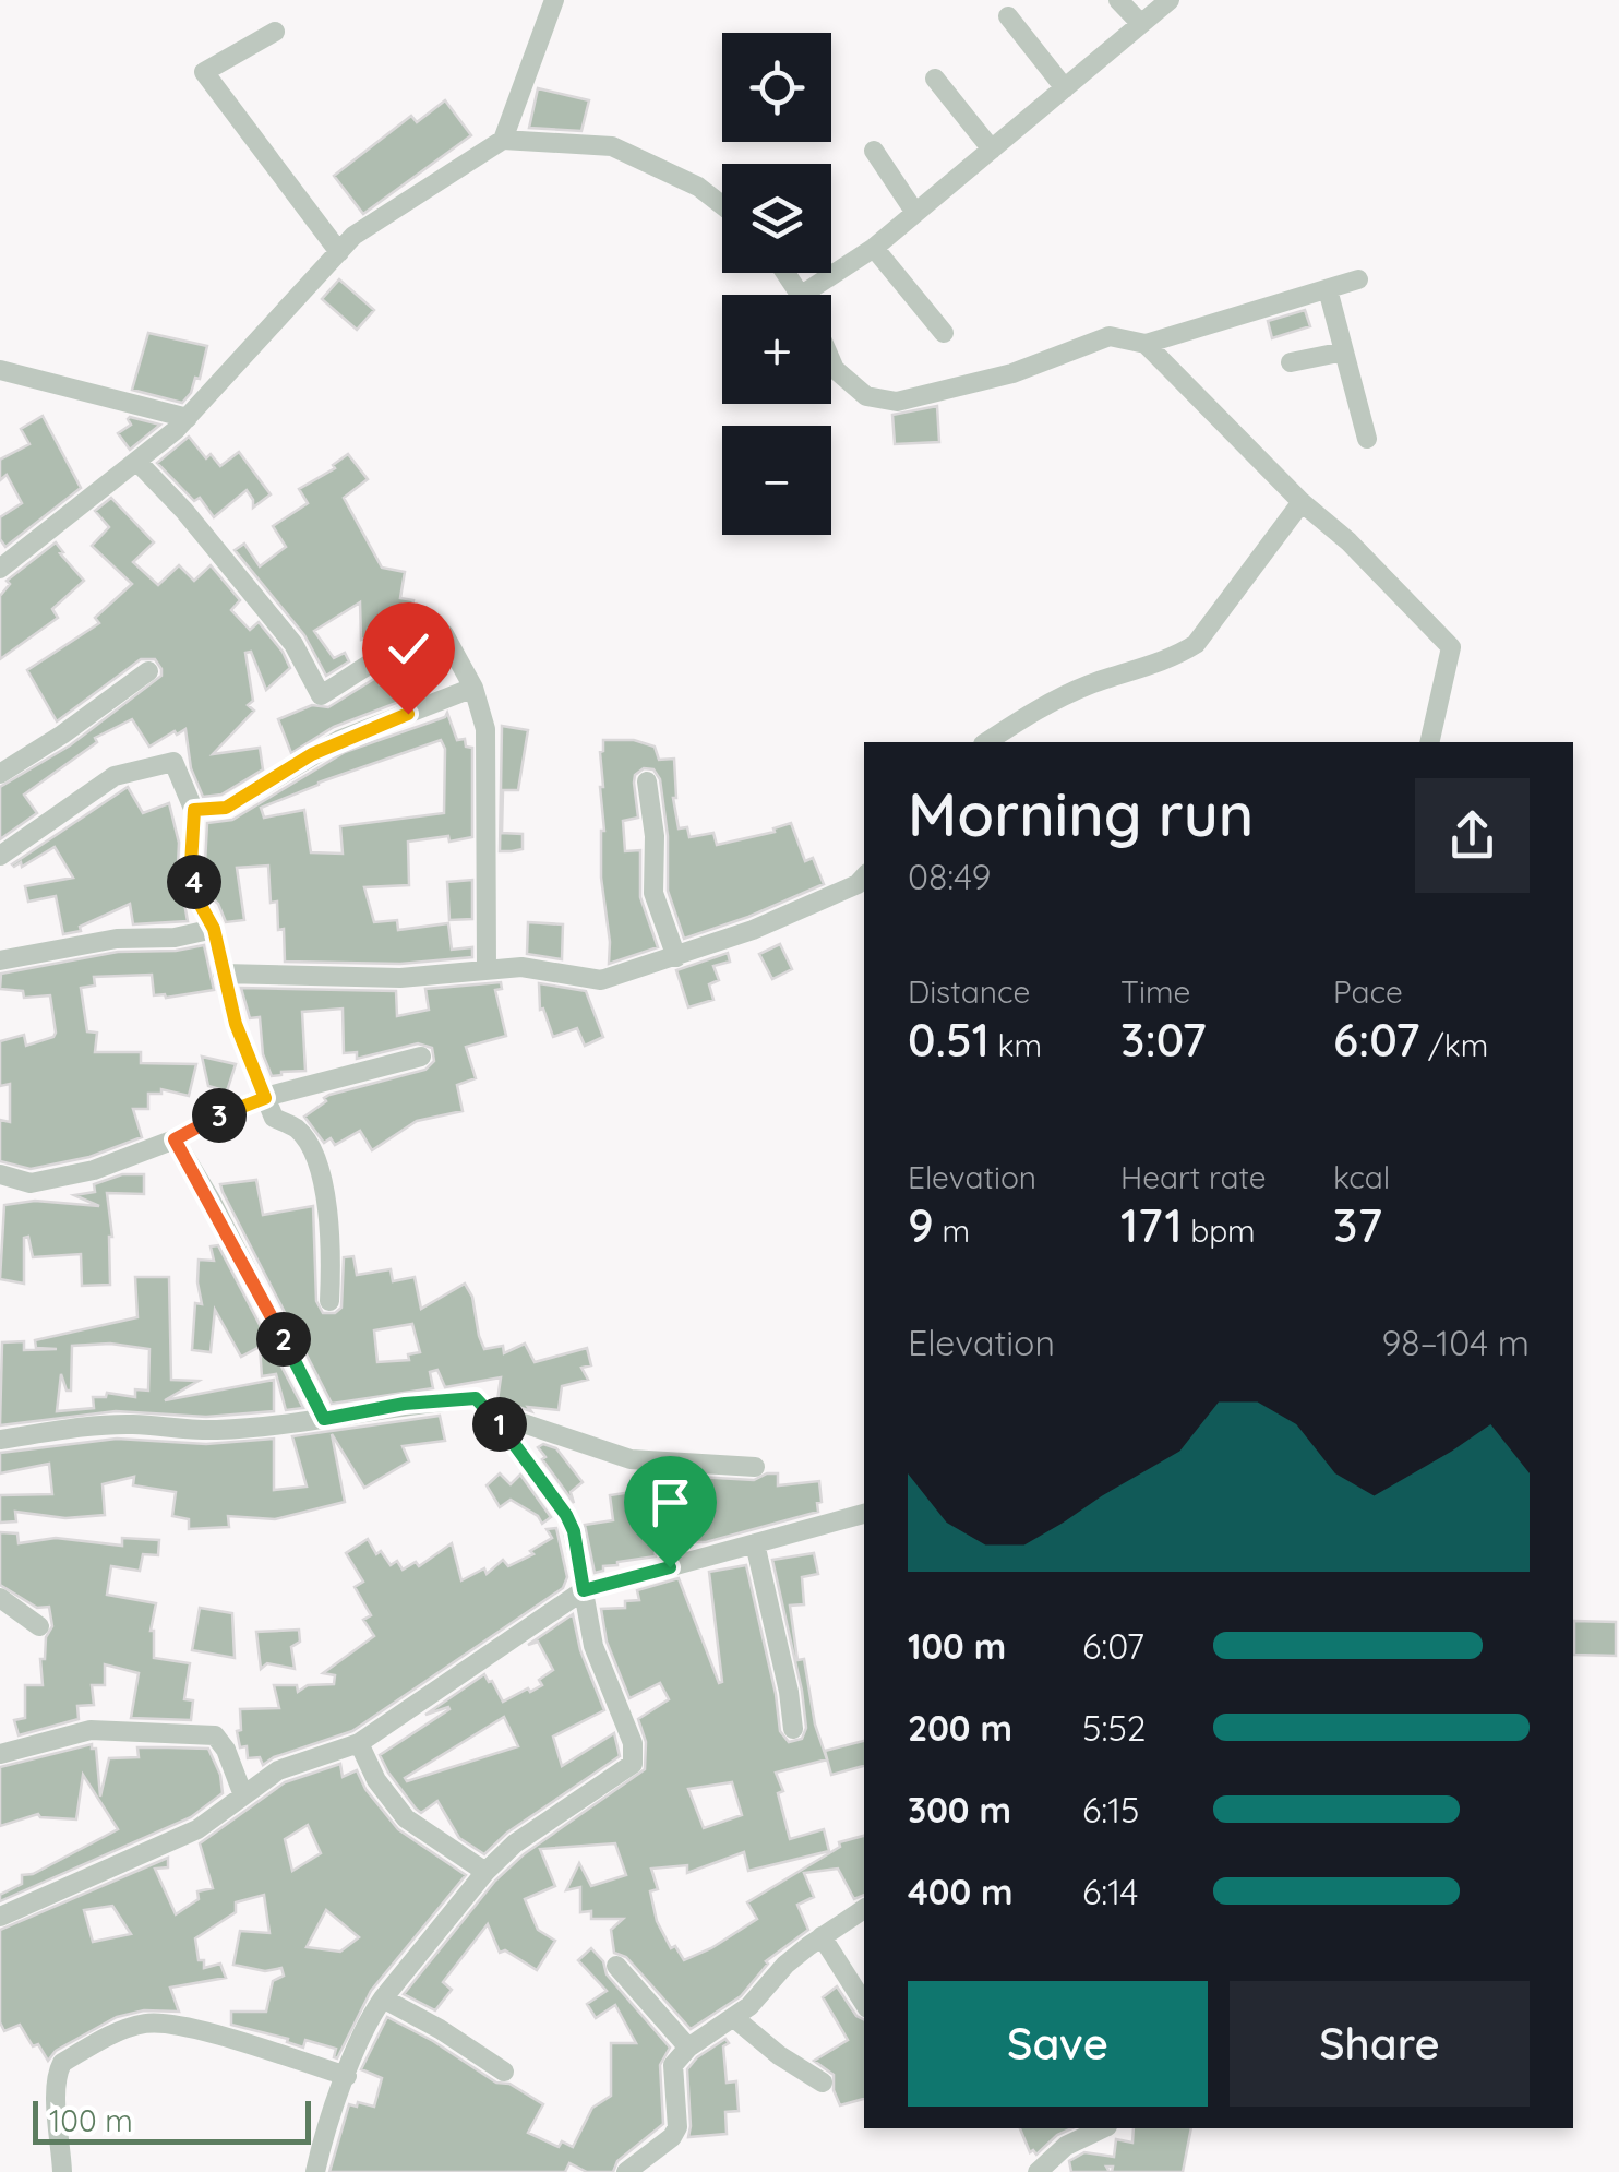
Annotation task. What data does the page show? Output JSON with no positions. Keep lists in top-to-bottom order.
{
  "scale_bar": "100 m",
  "page": {
    "map_buttons": ["+", "−"],
    "heading": ["Morning run", "08:49"],
    "pins": [
      "4",
      "3",
      "2",
      "1"
    ],
    "stats": [
      ["Distance", "0.51 km"],
      ["Time", "3:07"],
      ["Pace", "6:07 /km"],
      ["Elevation", "9 m"],
      ["Heart rate", "171 bpm"],
      ["kcal", "37"]
    ],
    "chart": ["Elevation", "98–104 m"],
    "list": [
      {
        "name": "100 m",
        "note": "6:07"
      },
      {
        "name": "200 m",
        "note": "5:52"
      },
      {
        "name": "300 m",
        "note": "6:15"
      },
      {
        "name": "400 m",
        "note": "6:14"
      }
    ],
    "buttons": ["Save", "Share"],
    "scale": "100 m"
  }
}
